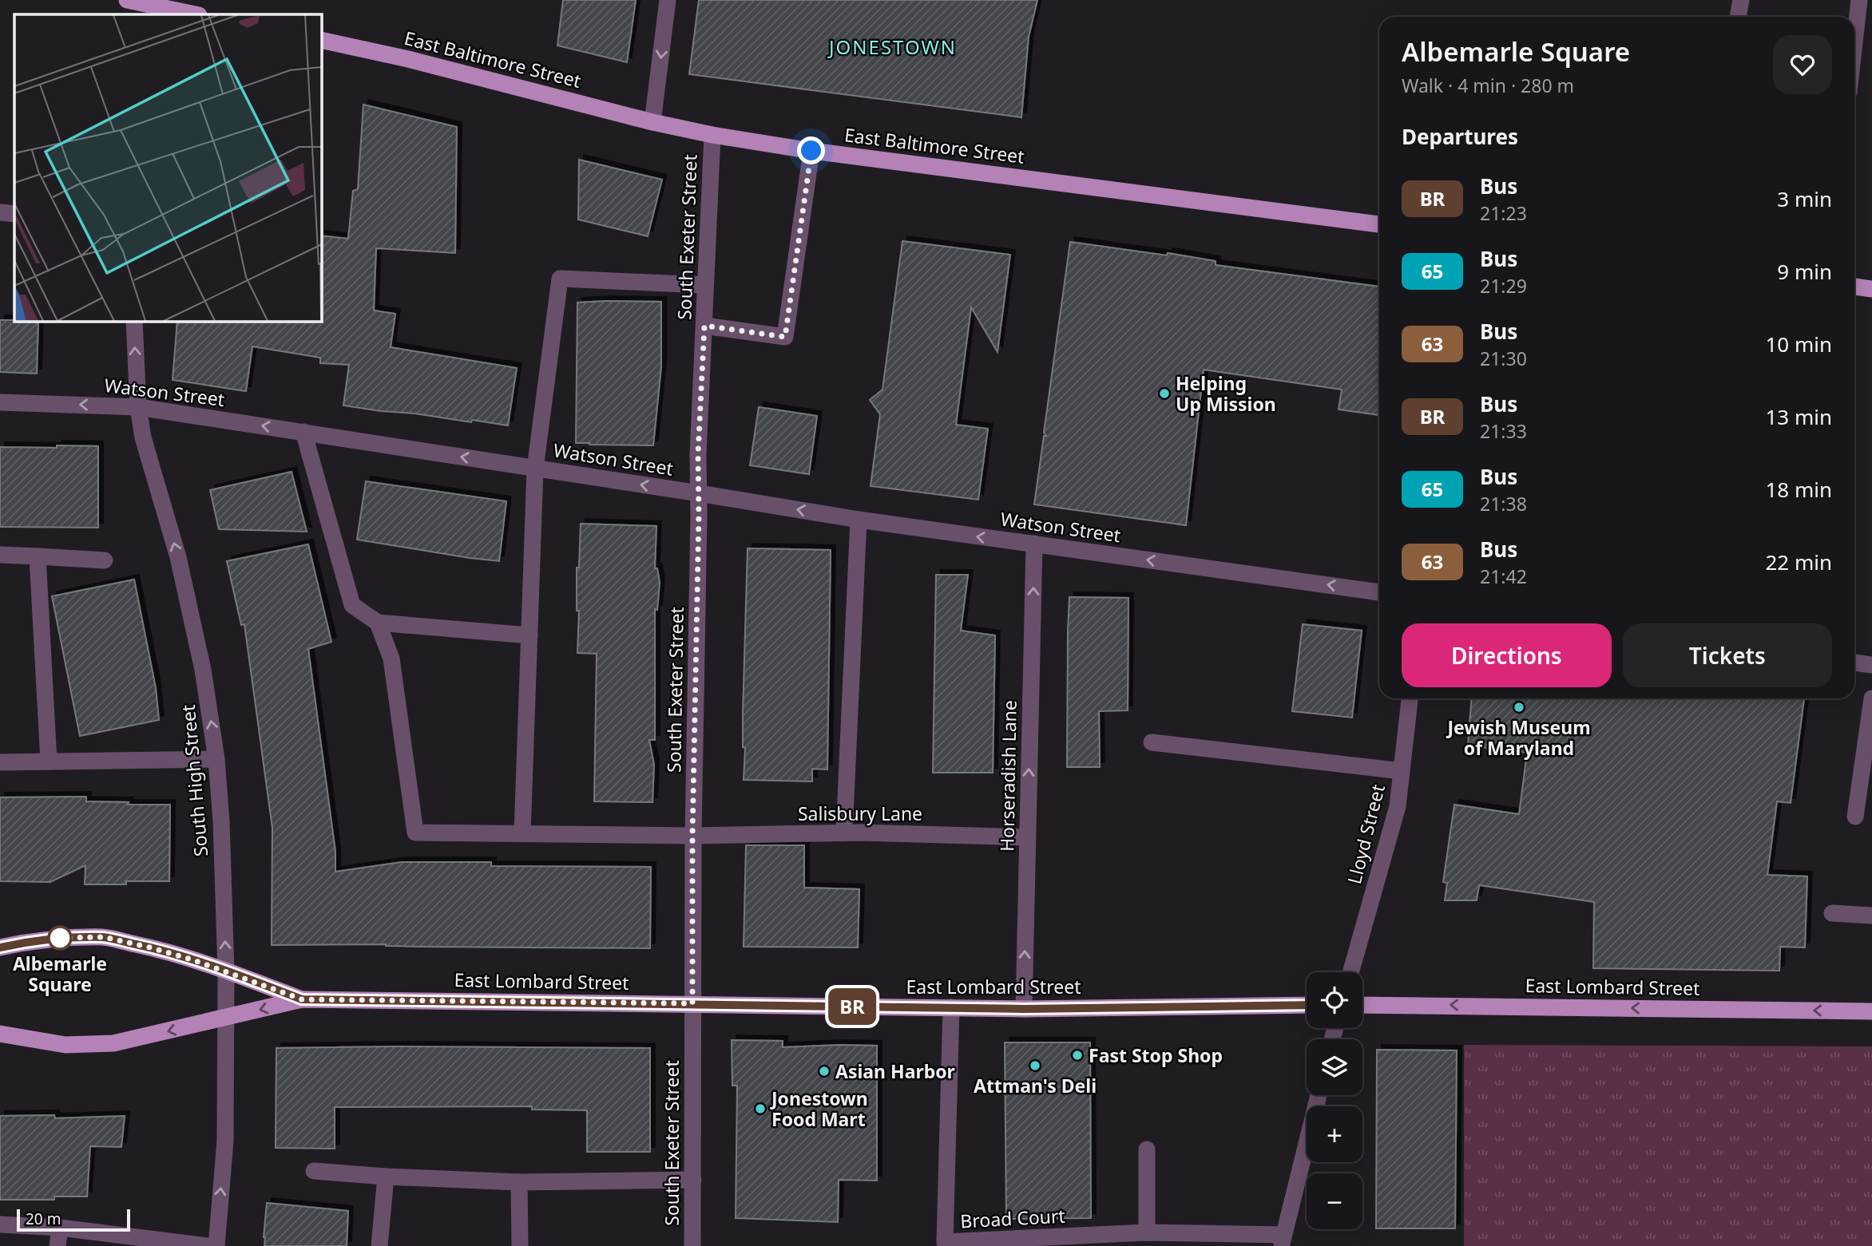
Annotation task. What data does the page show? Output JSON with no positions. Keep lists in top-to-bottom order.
{
  "streets": {
    "main road": ["East Baltimore Street", "East Lombard Street"],
    "street": [
      "South Exeter Street",
      "Watson Street",
      "Horseradish Lane",
      "South High Street",
      "Salisbury Lane",
      "Lloyd Street",
      "Broad Court"
    ]
  },
  "crossings": [
    ["East Baltimore Street", "South Exeter Street"],
    ["South Exeter Street", "Watson Street"],
    ["South Exeter Street", "Salisbury Lane"],
    ["South Exeter Street", "East Lombard Street"],
    ["Watson Street", "Horseradish Lane"],
    ["Watson Street", "South High Street"],
    ["Horseradish Lane", "Salisbury Lane"],
    ["Horseradish Lane", "East Lombard Street"],
    ["South High Street", "East Lombard Street"],
    ["East Lombard Street", "Broad Court"]
  ],
  "one_way": ["Watson Street", "Horseradish Lane", "South High Street"],
  "districts": ["JONESTOWN"],
  "places": [
    "Helping Up Mission",
    "Jewish Museum of Maryland",
    "Albemarle Square",
    "Fast Stop Shop",
    "Attman's Deli",
    "Asian Harbor",
    "Jonestown Food Mart"
  ],
  "lines": ["bus line BR"],
  "scale_bar": "20 m",
  "page": {
    "on_map": "BR",
    "heading": [
      ["Albemarle Square", "Walk · 4 min · 280 m"],
      "Departures"
    ],
    "list": [
      {
        "mark": "BR",
        "name": "Bus",
        "note": "21:23",
        "value": "3 min"
      },
      {
        "mark": "65",
        "name": "Bus",
        "note": "21:29",
        "value": "9 min"
      },
      {
        "mark": "63",
        "name": "Bus",
        "note": "21:30",
        "value": "10 min"
      },
      {
        "mark": "BR",
        "name": "Bus",
        "note": "21:33",
        "value": "13 min"
      },
      {
        "mark": "65",
        "name": "Bus",
        "note": "21:38",
        "value": "18 min"
      },
      {
        "mark": "63",
        "name": "Bus",
        "note": "21:42",
        "value": "22 min"
      }
    ],
    "buttons": ["Directions", "Tickets"],
    "map_buttons": ["+", "−"],
    "scale": "20 m"
  }
}
